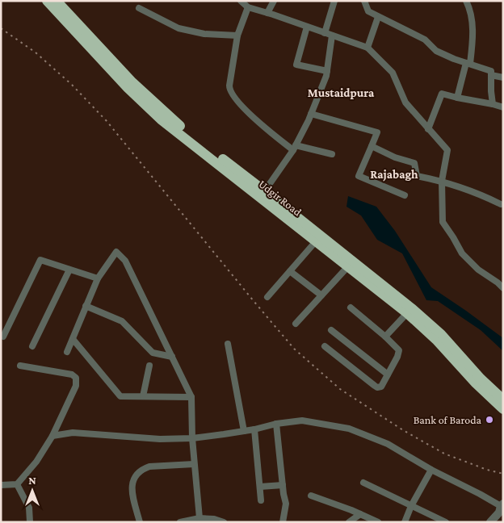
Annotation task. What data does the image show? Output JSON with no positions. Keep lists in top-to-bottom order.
{
  "streets": {
    "highway": ["Udgir Road"]
  },
  "districts": ["Mustaidpura", "Rajabagh"],
  "places": ["Bank of Baroda"],
  "north": "top"
}
